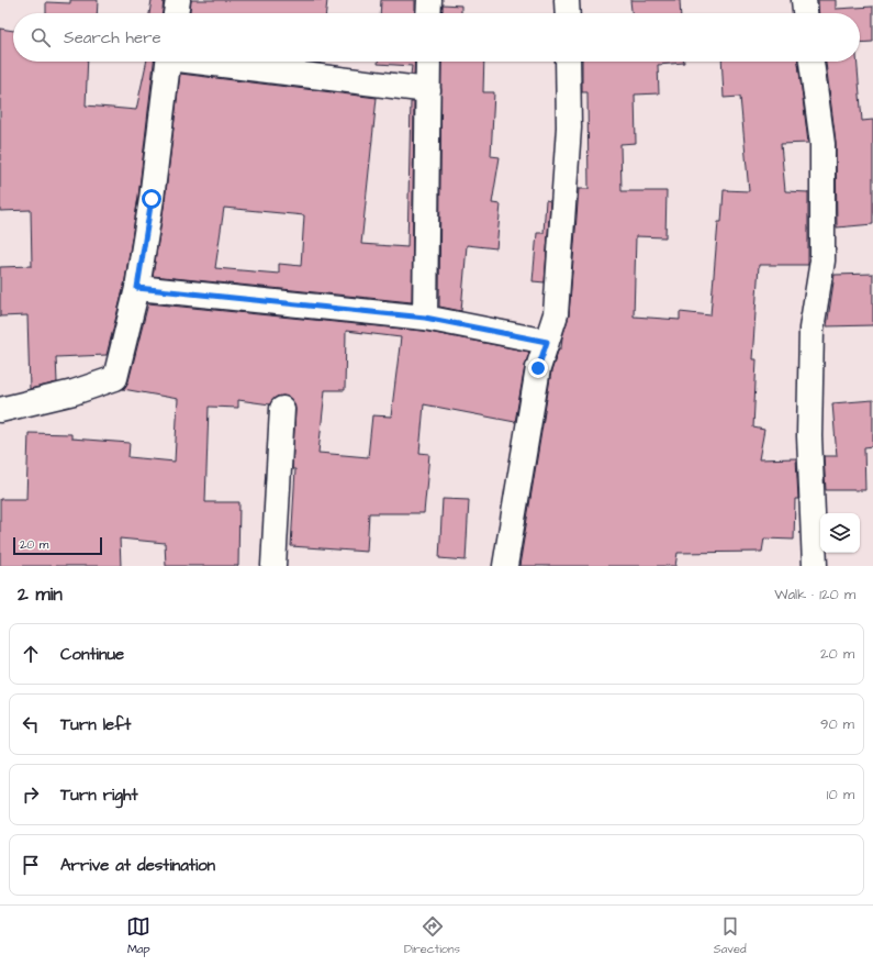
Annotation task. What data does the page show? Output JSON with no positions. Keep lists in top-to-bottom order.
{
  "scale_bar": "20 m",
  "page": {
    "search": "Search here",
    "scale": "20 m",
    "heading": ["2 min", "Walk · 120 m"],
    "list": [
      ["Continue", "20 m"],
      ["Turn left", "90 m"],
      ["Turn right", "10 m"],
      "Arrive at destination"
    ],
    "nav": ["Map", "Directions", "Saved"]
  }
}
